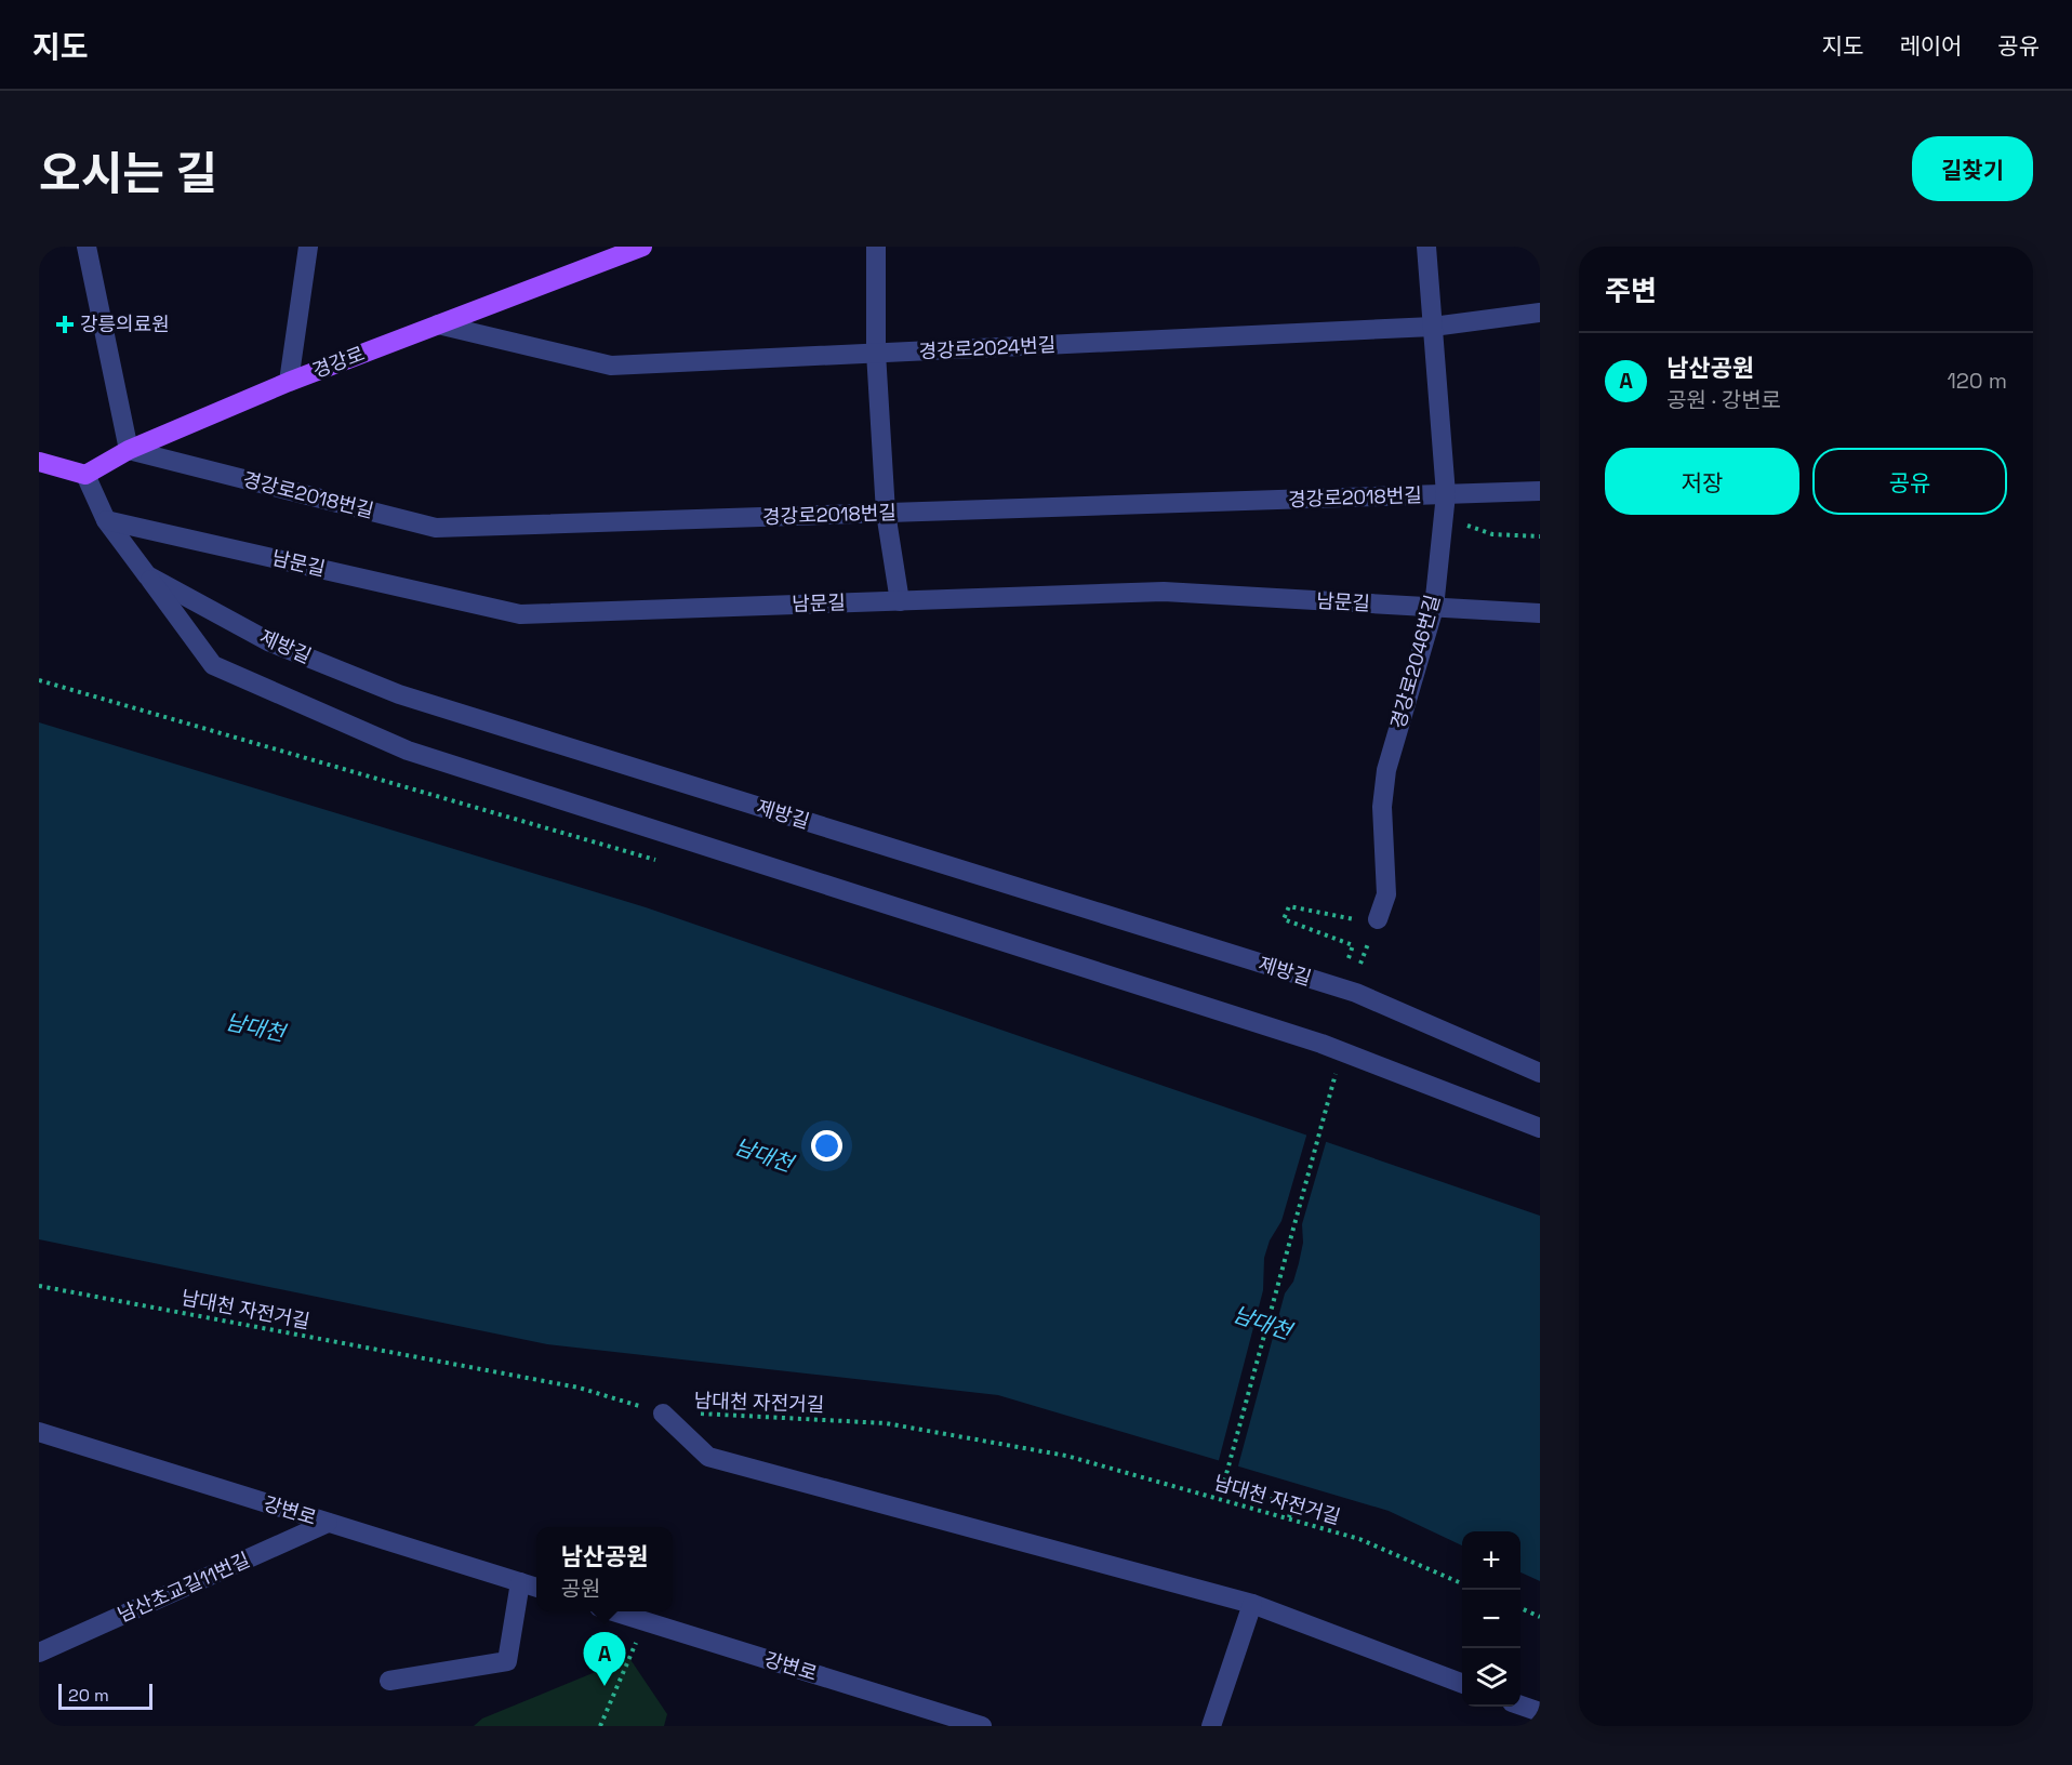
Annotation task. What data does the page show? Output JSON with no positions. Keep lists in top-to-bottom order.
{
  "streets": {
    "main road": ["경강로"],
    "street": [
      "경강로2024번길",
      "경강로2018번길",
      "남문길",
      "제방길",
      "경강로2046번길",
      "강변로",
      "남산초교길11번길"
    ],
    "path": ["남대천 자전거길"]
  },
  "crossings": [
    ["경강로2024번길", "경강로"],
    ["경강로2024번길", "경강로2046번길"],
    ["경강로", "경강로2018번길"],
    ["경강로", "제방길"],
    ["경강로2018번길", "경강로2046번길"],
    ["남문길", "제방길"],
    ["남문길", "경강로2046번길"],
    ["강변로", "남산초교길11번길"]
  ],
  "water": ["남대천"],
  "places": {
    "health": ["강릉의료원"]
  },
  "scale_bar": "20 m",
  "page": {
    "header": "지도",
    "nav": ["지도", "레이어", "공유"],
    "title": "오시는 길",
    "buttons": [
      "길찾기",
      ["저장", "공유"]
    ],
    "heading": "주변",
    "list": [
      {
        "mark": "A",
        "name": "남산공원",
        "note": "공원 · 강변로",
        "value": "120 m"
      }
    ],
    "popup": ["남산공원", "공원"],
    "map_buttons": ["+", "−"],
    "pins": "A",
    "scale": "20 m"
  }
}
